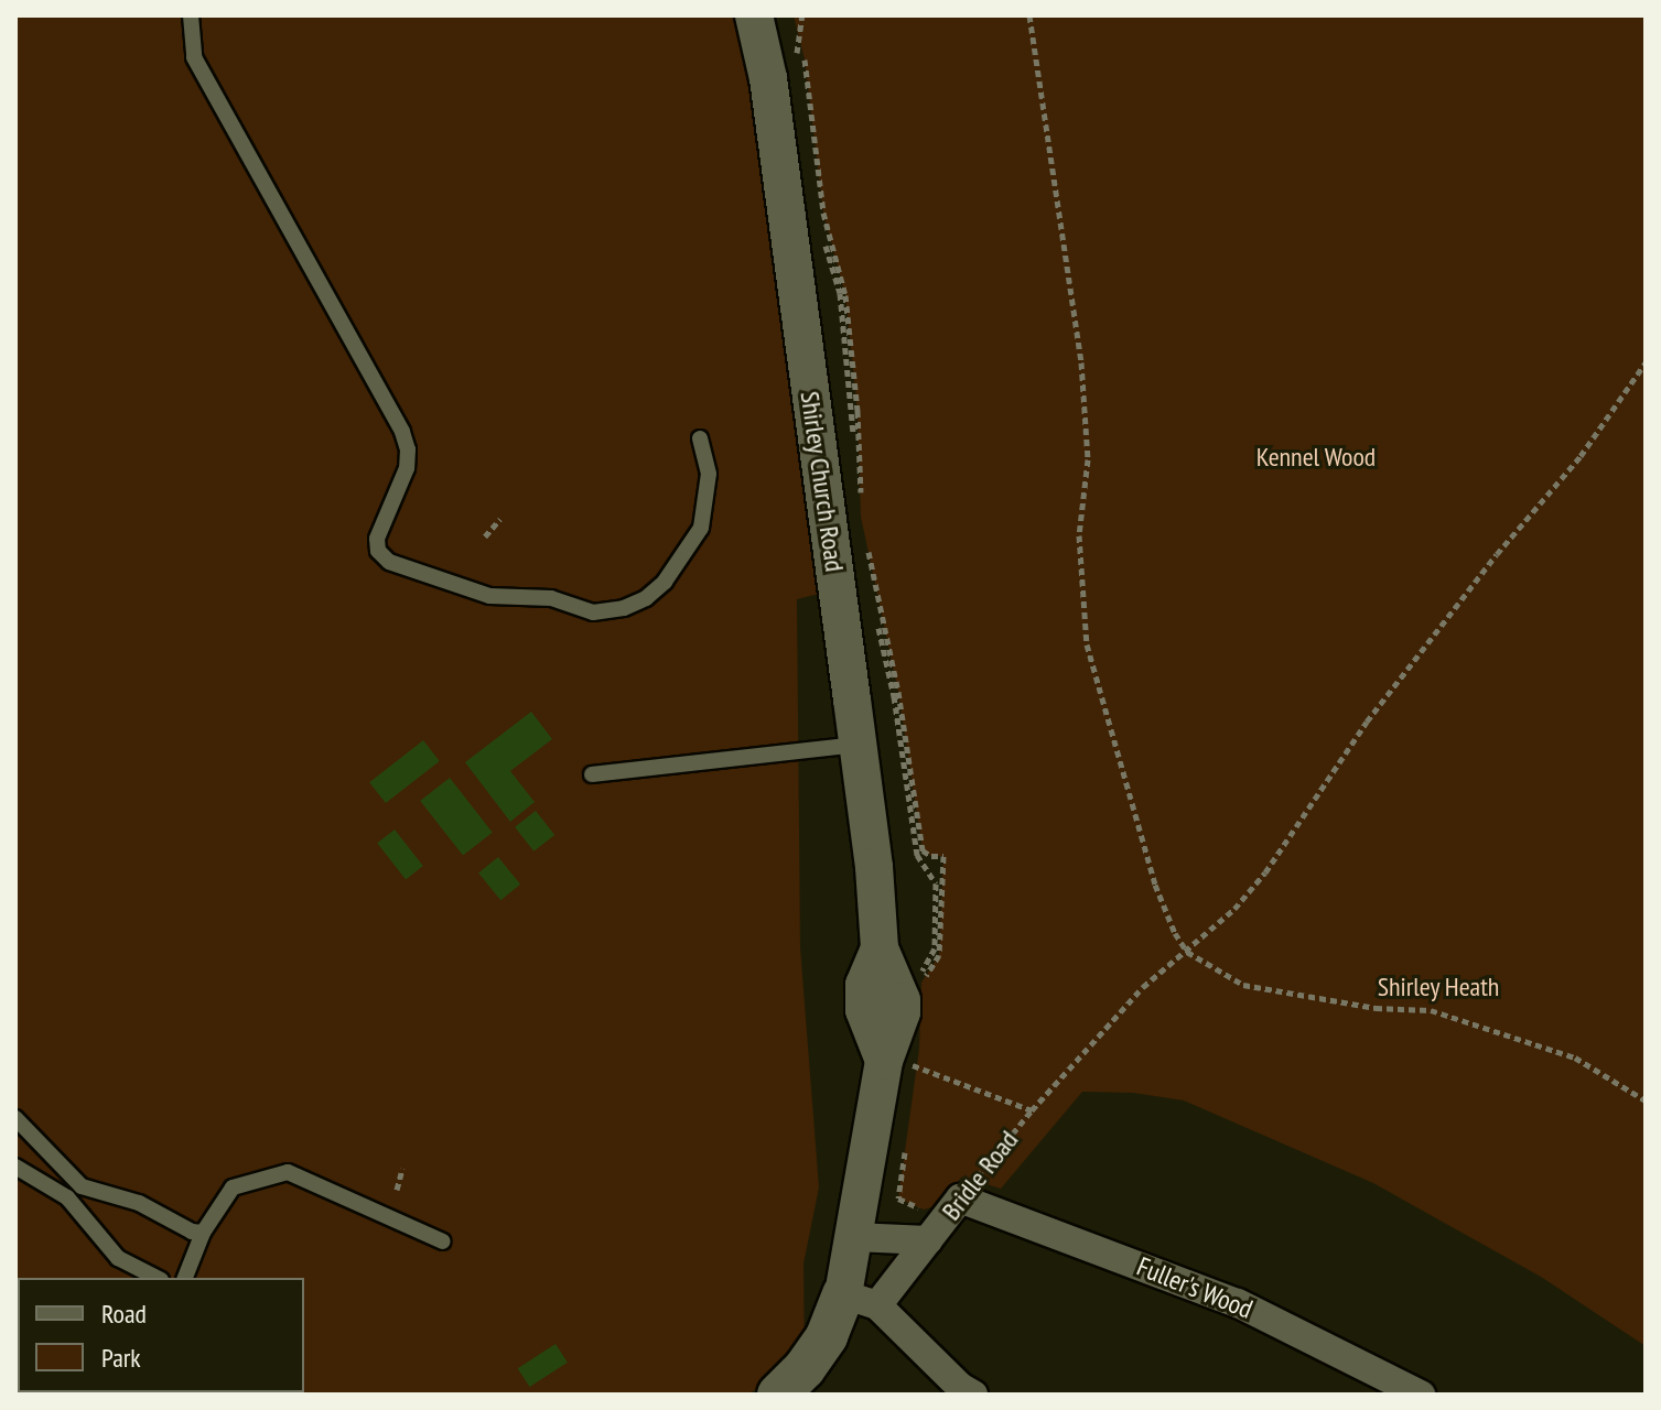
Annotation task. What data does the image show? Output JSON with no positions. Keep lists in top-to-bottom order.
{
  "streets": {
    "street": ["Shirley Church Road", "Bridle Road", "Fuller's Wood"]
  },
  "crossings": [
    ["Bridle Road", "Fuller's Wood"]
  ],
  "parks": ["Kennel Wood", "Shirley Heath"],
  "legend": ["Road", "Park"]
}
